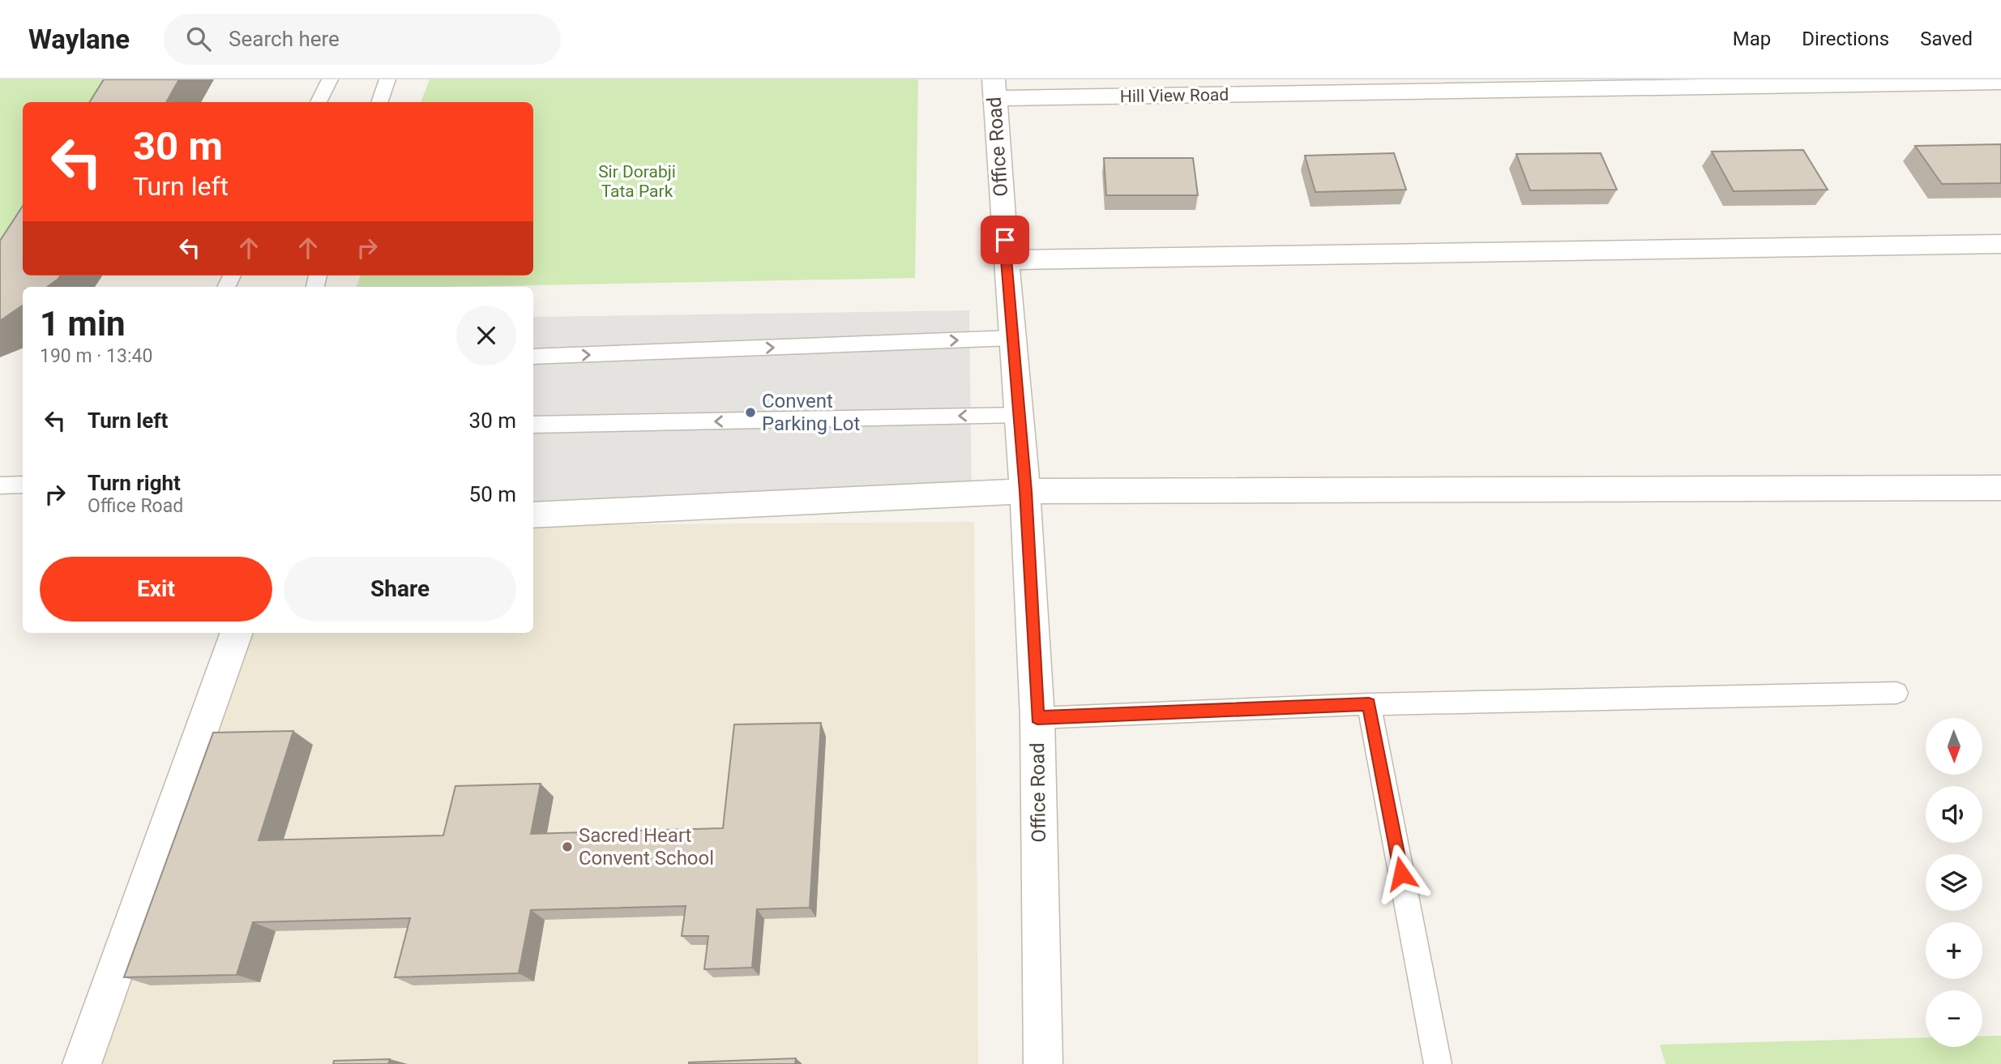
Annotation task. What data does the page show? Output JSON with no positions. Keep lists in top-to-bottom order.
{
  "streets": {
    "street": ["Hill View Road", "Office Road"]
  },
  "crossings": [
    ["Hill View Road", "Office Road"]
  ],
  "parks": ["Sir Dorabji Tata Park"],
  "places": ["Convent Parking Lot", "Sacred Heart Convent School"],
  "north": "bottom",
  "page": {
    "header": "Waylane",
    "search": "Search here",
    "nav": ["Map", "Directions", "Saved"],
    "turn": ["30 m", "Turn left"],
    "heading": ["1 min", "190 m · 13:40"],
    "list": [
      {
        "name": "Turn left",
        "value": "30 m"
      },
      {
        "name": "Turn right",
        "note": "Office Road",
        "value": "50 m"
      }
    ],
    "buttons": ["Exit", "Share"],
    "map_buttons": ["+", "−"]
  }
}
